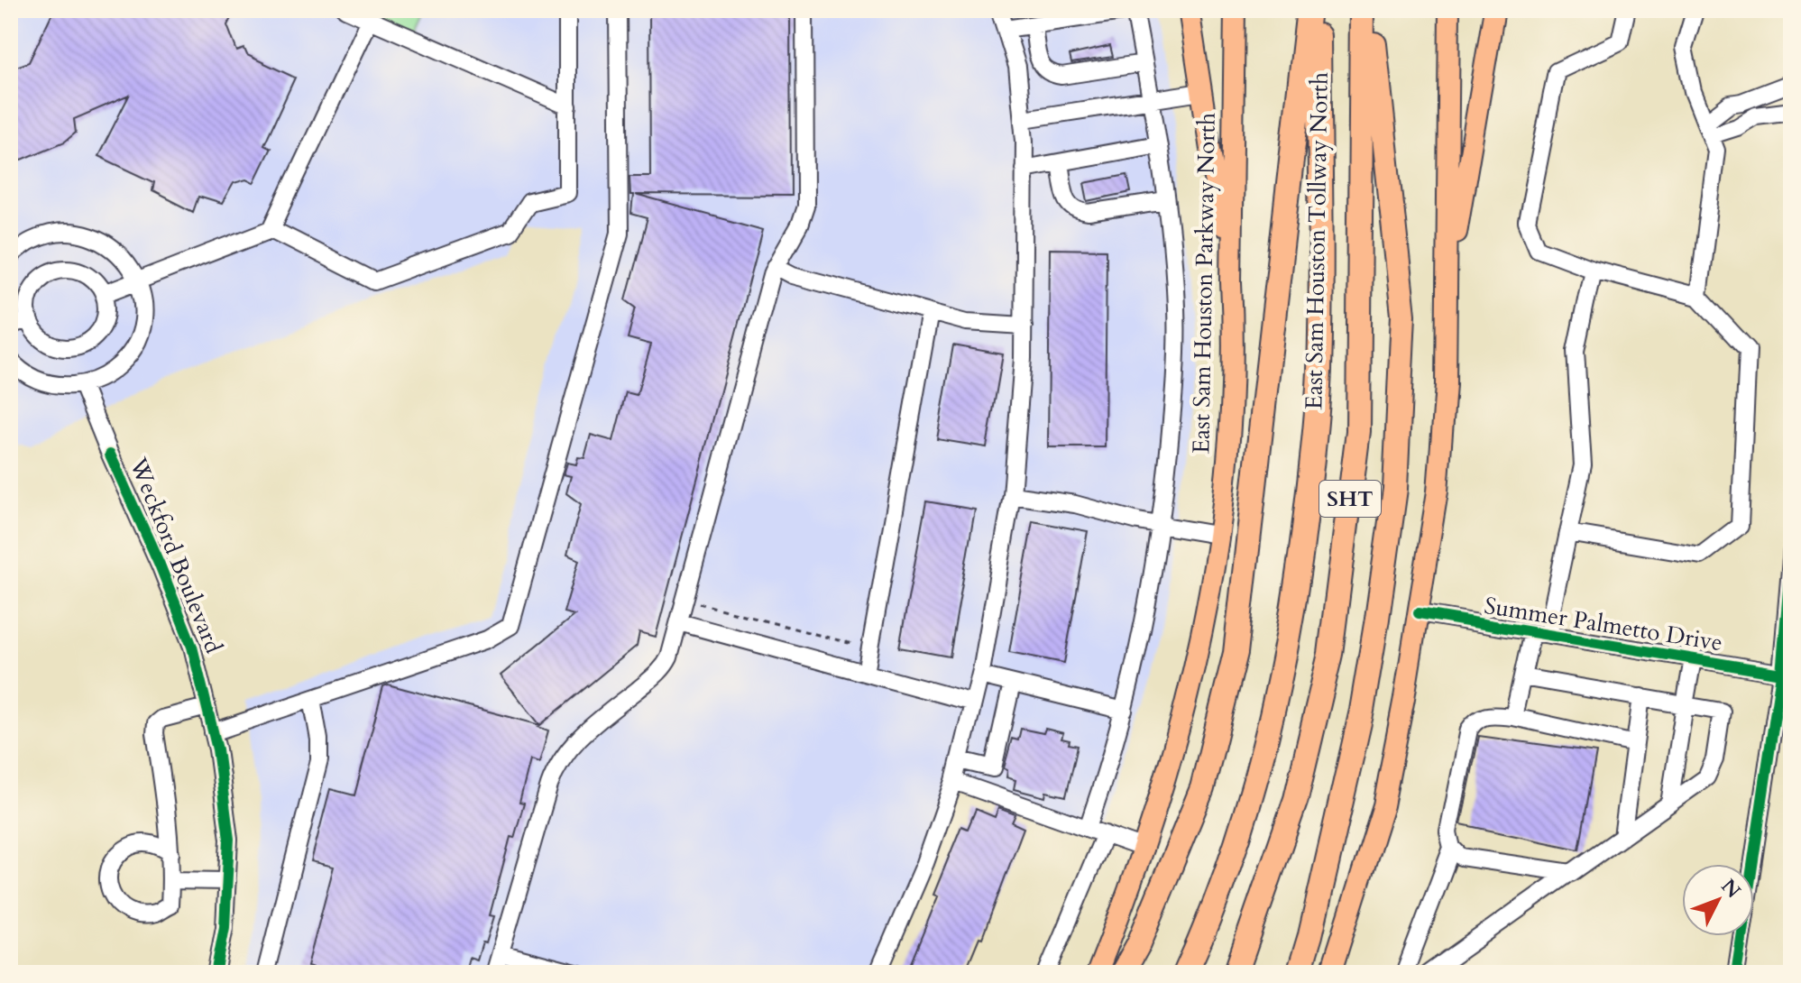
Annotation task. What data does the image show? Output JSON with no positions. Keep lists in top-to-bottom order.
{
  "streets": {
    "highway": ["East Sam Houston Tollway North", "SHT"],
    "main road": ["East Sam Houston Parkway North"],
    "street": ["Weckford Boulevard", "Summer Palmetto Drive"]
  },
  "north": "top right"
}
